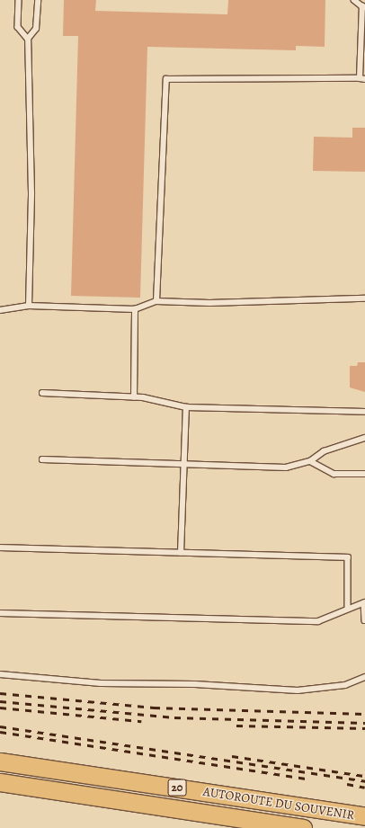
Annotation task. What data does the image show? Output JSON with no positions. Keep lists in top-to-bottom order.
{
  "streets": {
    "highway": ["20", "AUTOROUTE DU SOUVENIR"]
  }
}
